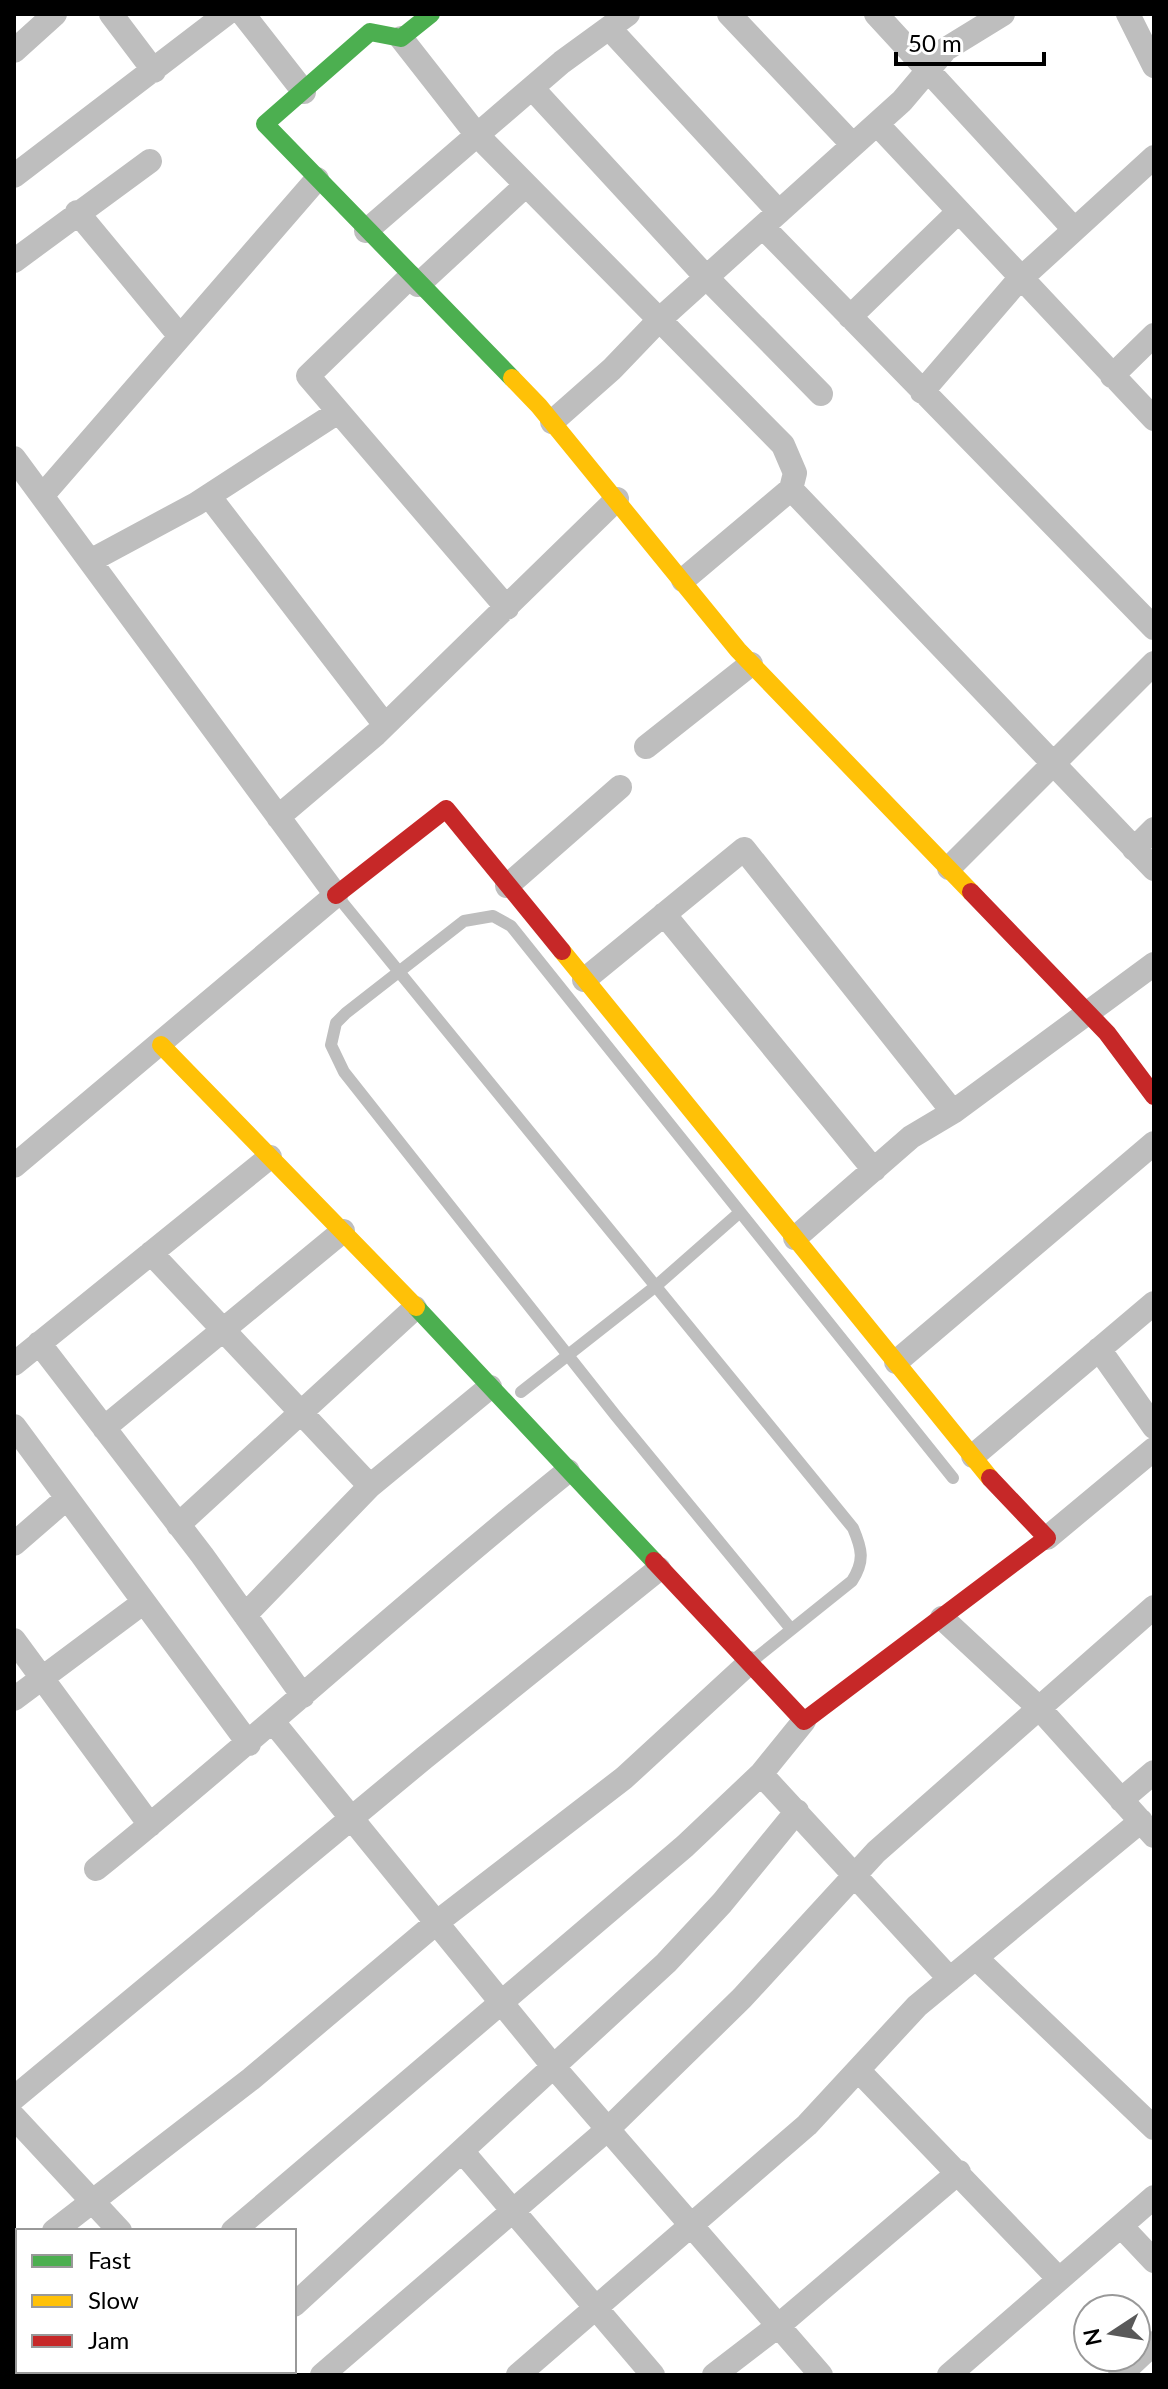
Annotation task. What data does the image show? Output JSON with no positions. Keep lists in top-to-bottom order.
{
  "legend": ["Fast", "Slow", "Jam"],
  "scale_bar": "50 m",
  "north": "left"
}
